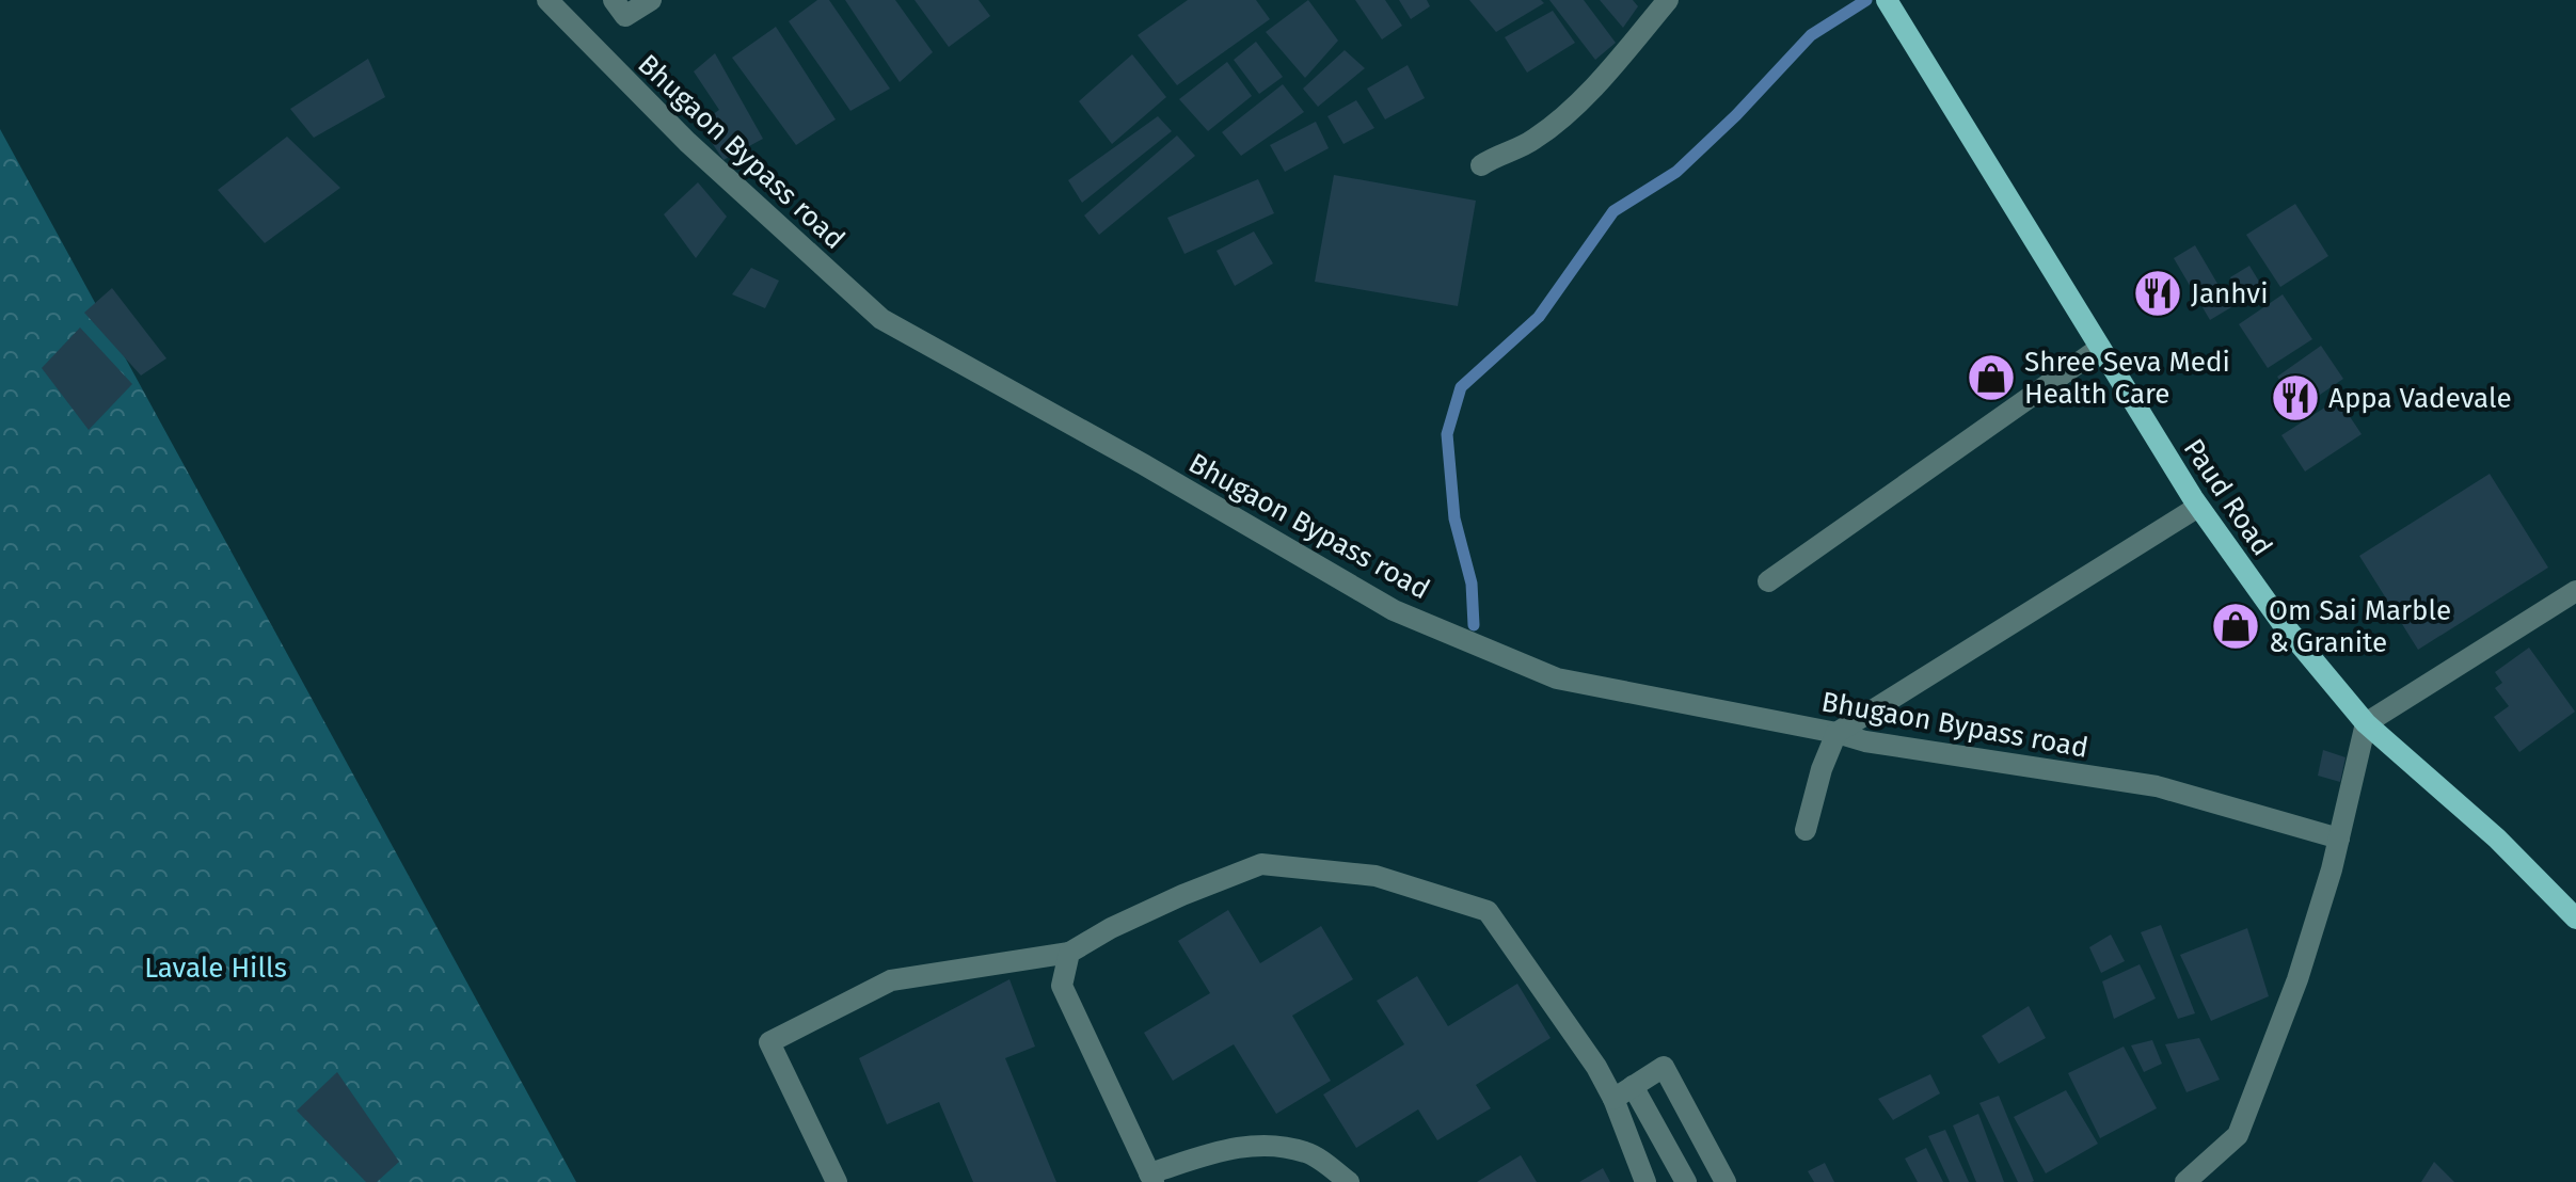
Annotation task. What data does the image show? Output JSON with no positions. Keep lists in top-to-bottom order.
{
  "streets": {
    "main road": ["Paud Road"],
    "street": ["Bhugaon Bypass road"]
  },
  "parks": ["Lavale Hills"],
  "places": {
    "restaurant": ["Janhvi", "Appa Vadevale"],
    "shop": ["Shree Seva Medi Health Care", "Om Sai Marble & Granite"]
  }
}
